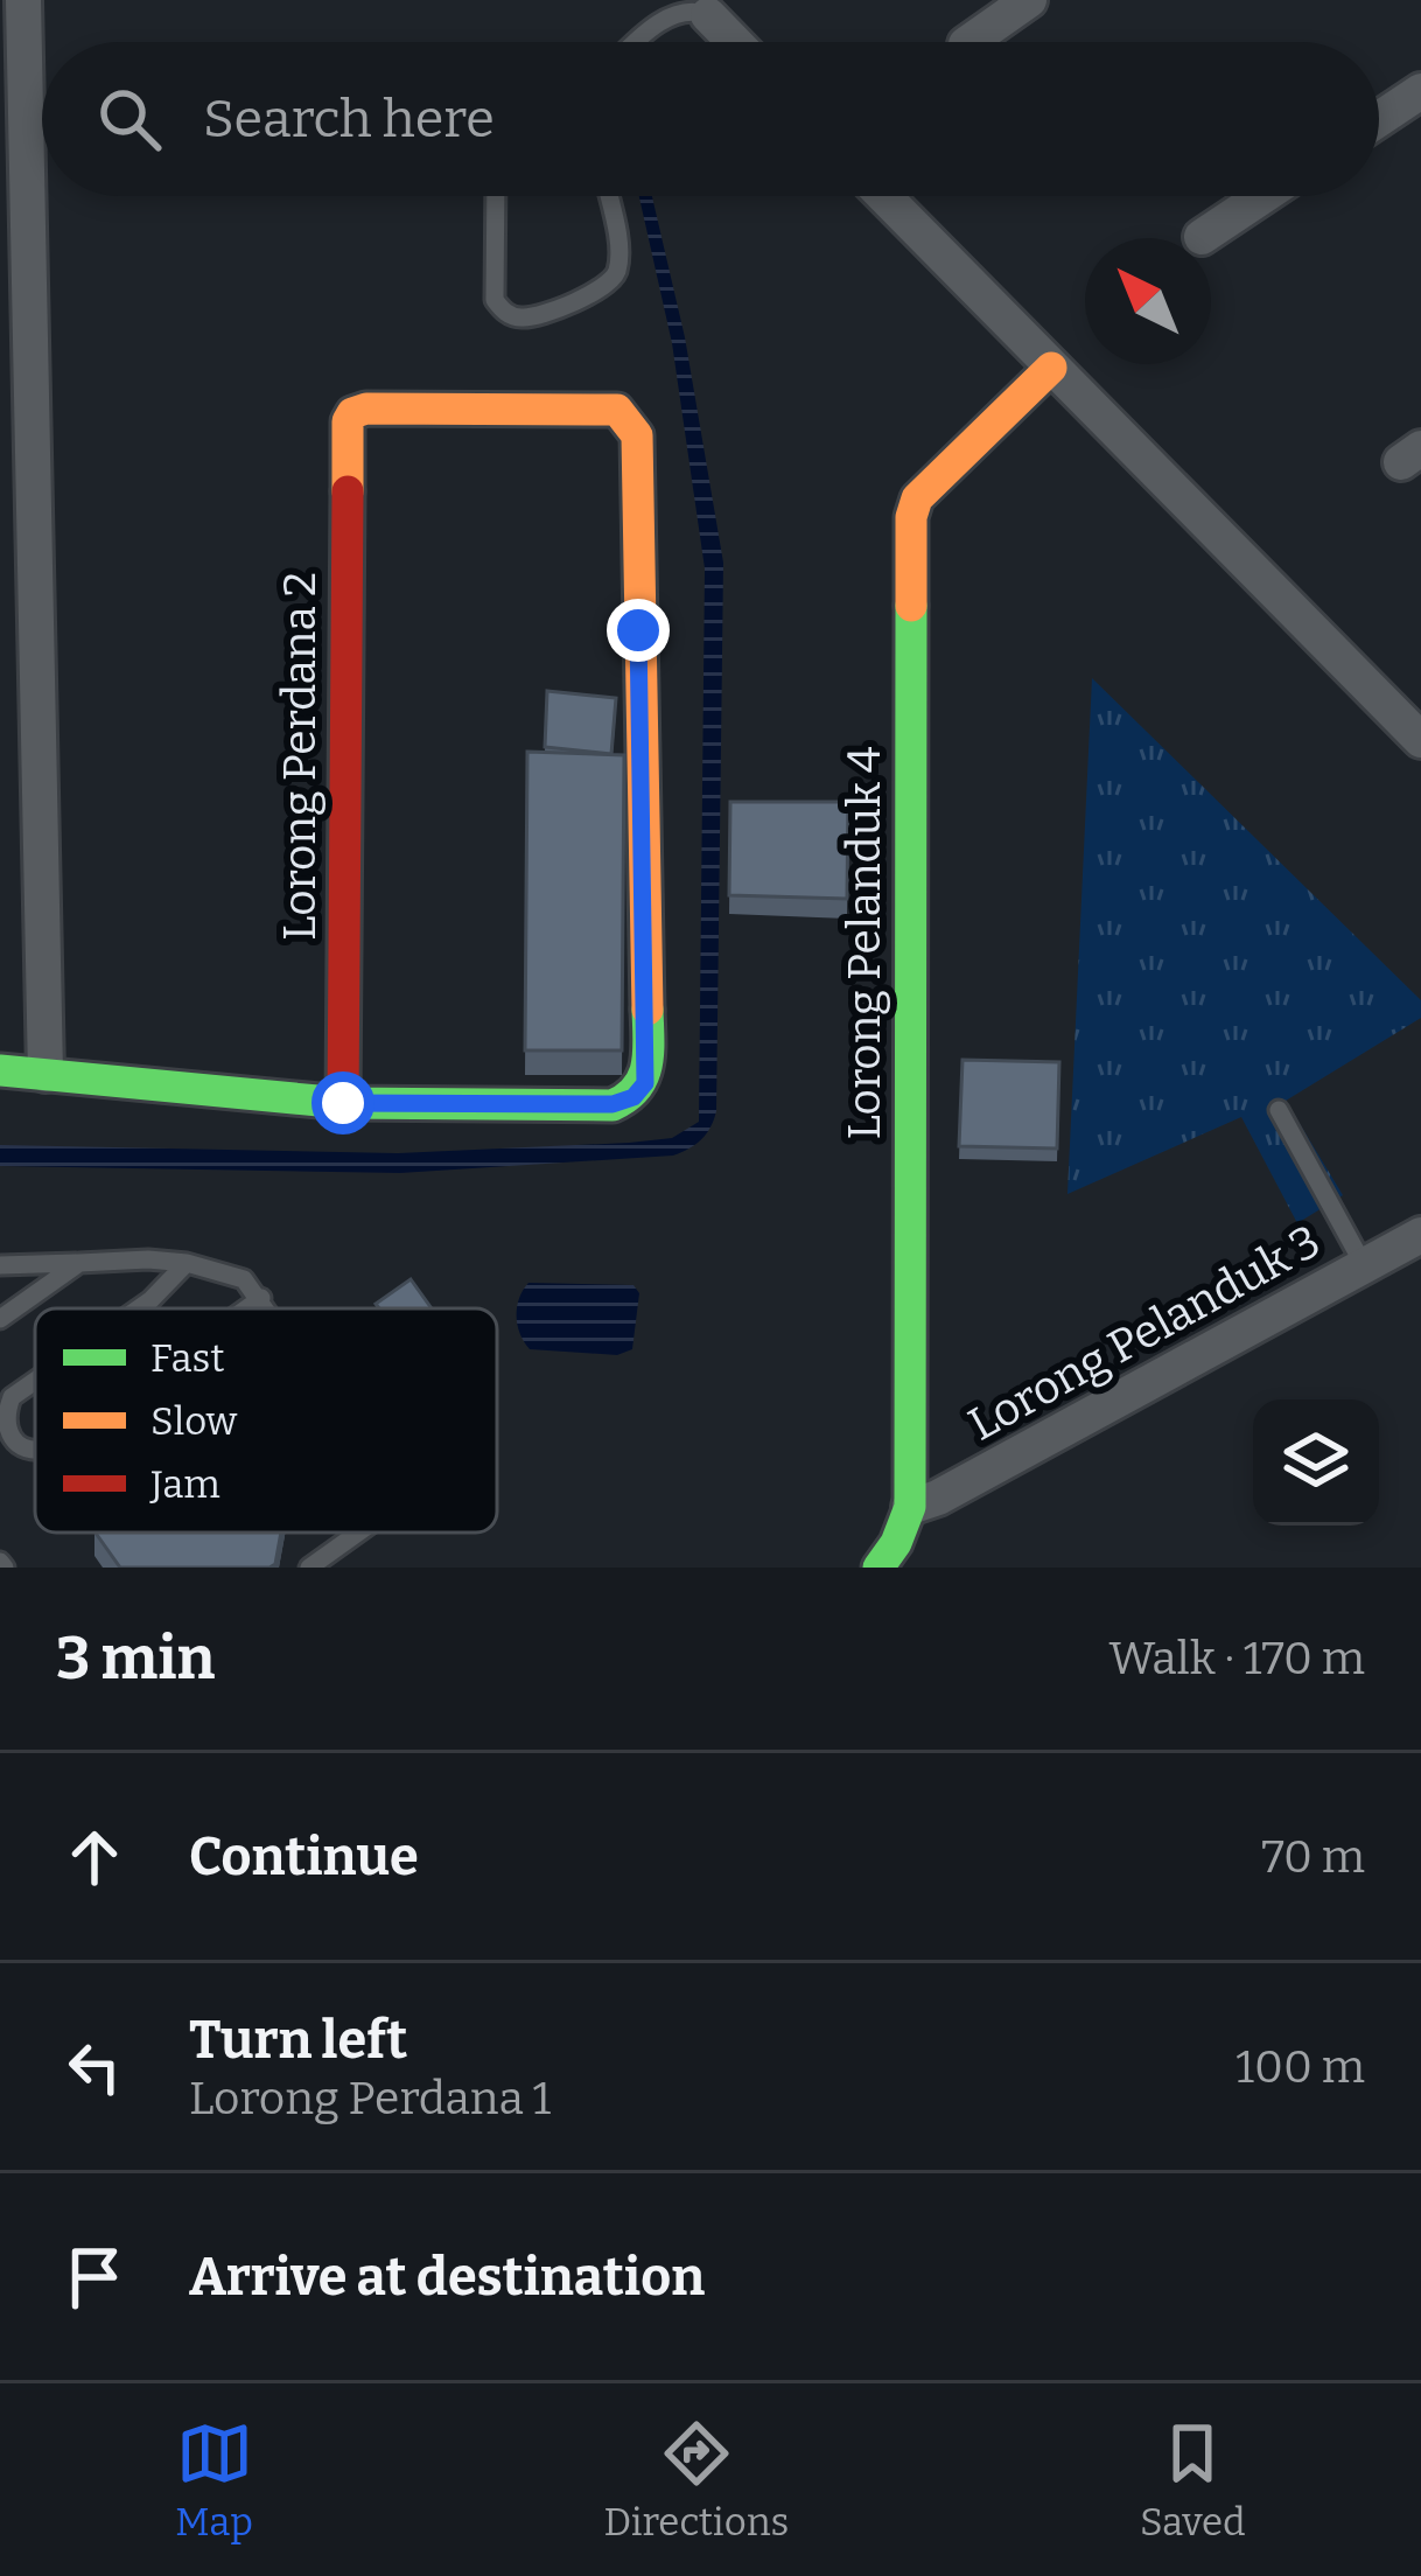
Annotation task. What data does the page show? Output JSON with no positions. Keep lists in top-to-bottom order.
{
  "streets": {
    "street": ["Lorong Perdana 2", "Lorong Pelanduk 4", "Lorong Pelanduk 3"]
  },
  "crossings": [
    ["Lorong Pelanduk 4", "Lorong Pelanduk 3"]
  ],
  "legend": ["Fast", "Slow", "Jam"],
  "north": "top left",
  "page": {
    "search": "Search here",
    "heading": ["3 min", "Walk · 170 m"],
    "list": [
      ["Continue", "70 m"],
      ["Turn left", "Lorong Perdana 1", "100 m"],
      "Arrive at destination"
    ],
    "nav": ["Map", "Directions", "Saved"]
  }
}
